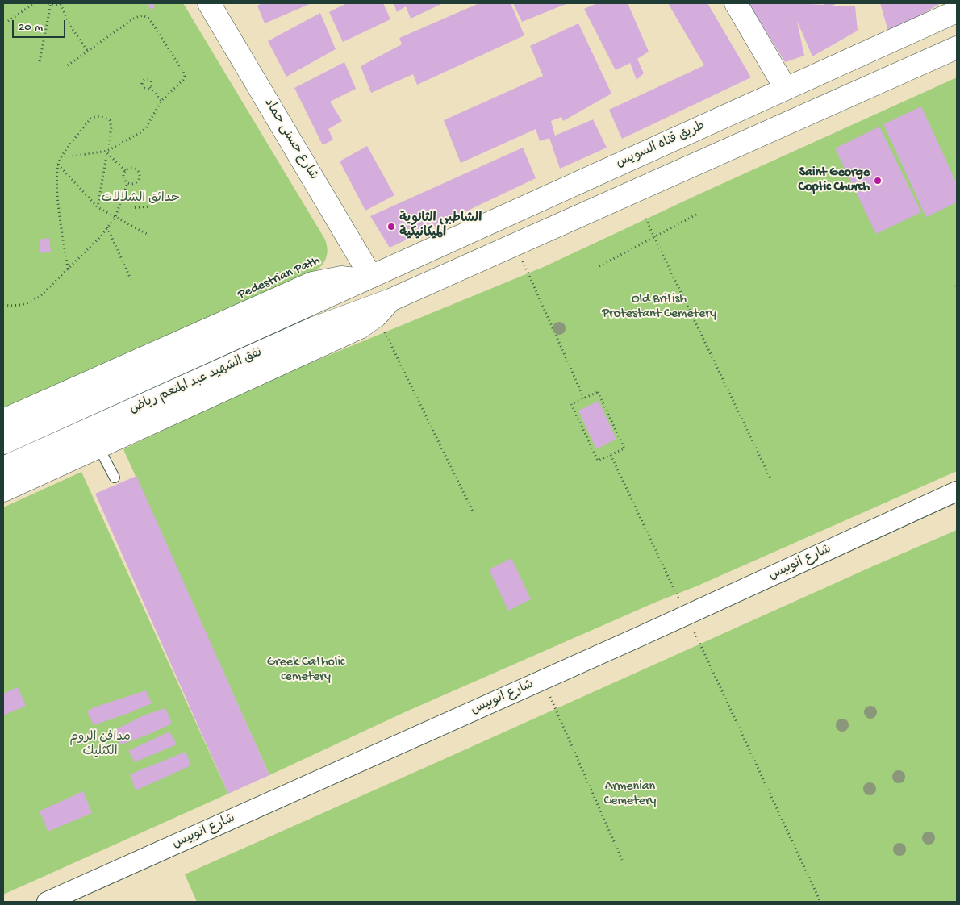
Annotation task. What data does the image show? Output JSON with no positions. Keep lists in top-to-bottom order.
{
  "streets": {
    "main road": ["شارع حسنى حماد", "طريق قناه السويس", "نفق الشهيد عبد المنعم رياض"],
    "street": ["شارع انوبيس"]
  },
  "crossings": [
    ["شارع حسنى حماد", "طريق قناه السويس"],
    ["شارع حسنى حماد", "نفق الشهيد عبد المنعم رياض"],
    ["طريق قناه السويس", "نفق الشهيد عبد المنعم رياض"]
  ],
  "parks": [
    "حدائق الشلالات",
    "Old British Protestant Cemetery",
    "Greek Catholic cemetery",
    "مدافن الروم الكثليك",
    "Armenian Cemetery"
  ],
  "places": ["Saint George Coptic Church", "الشاطبي الثانوية الميكانيكية"],
  "scale_bar": "20 m"
}
